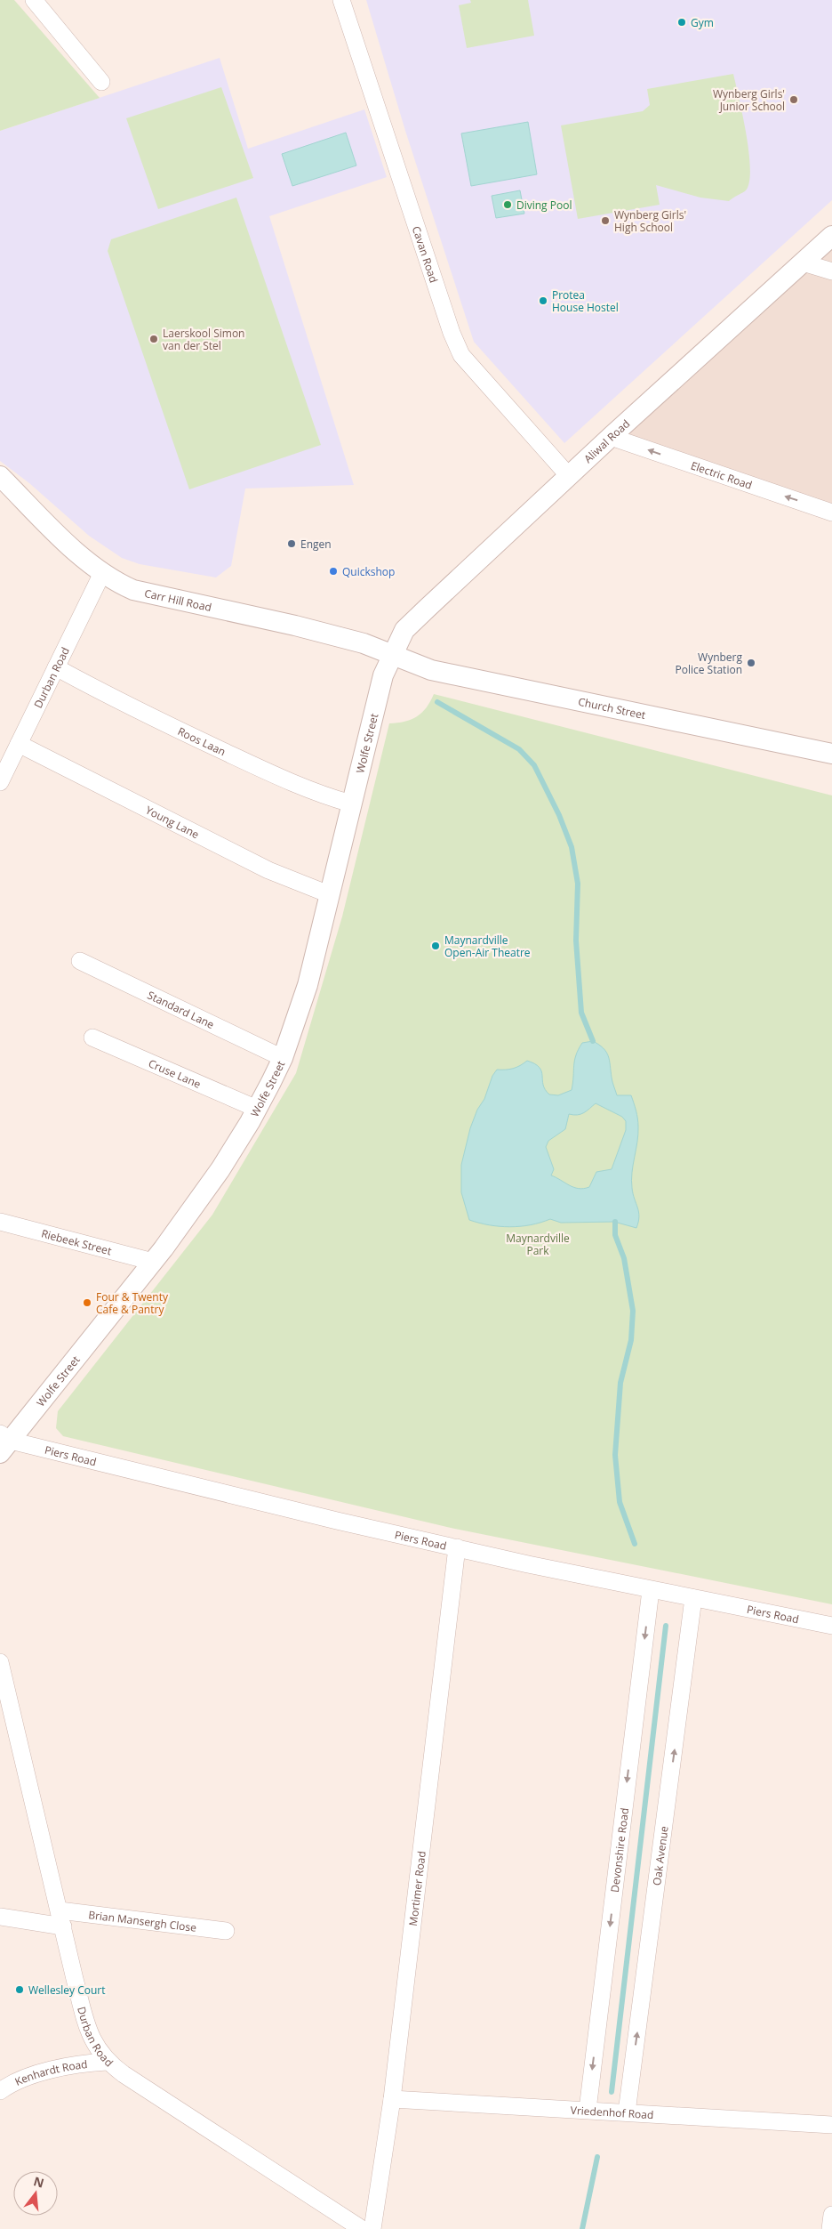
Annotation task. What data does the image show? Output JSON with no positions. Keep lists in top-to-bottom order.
{
  "streets": {
    "street": [
      "Cavan Road",
      "Aliwal Road",
      "Electric Road",
      "Carr Hill Road",
      "Durban Road",
      "Church Street",
      "Roos Laan",
      "Wolfe Street",
      "Young Lane",
      "Standard Lane",
      "Cruse Lane",
      "Riebeek Street",
      "Piers Road",
      "Devonshire Road",
      "Oak Avenue",
      "Mortimer Road",
      "Brian Mansergh Close",
      "Kenhardt Road",
      "Vriedenhof Road"
    ]
  },
  "crossings": [
    ["Cavan Road", "Aliwal Road"],
    ["Aliwal Road", "Electric Road"],
    ["Aliwal Road", "Carr Hill Road"],
    ["Aliwal Road", "Church Street"],
    ["Aliwal Road", "Wolfe Street"],
    ["Carr Hill Road", "Durban Road"],
    ["Carr Hill Road", "Church Street"],
    ["Carr Hill Road", "Wolfe Street"],
    ["Durban Road", "Roos Laan"],
    ["Durban Road", "Young Lane"],
    ["Durban Road", "Brian Mansergh Close"],
    ["Durban Road", "Kenhardt Road"],
    ["Church Street", "Wolfe Street"],
    ["Roos Laan", "Wolfe Street"],
    ["Wolfe Street", "Young Lane"],
    ["Wolfe Street", "Standard Lane"],
    ["Wolfe Street", "Cruse Lane"],
    ["Wolfe Street", "Riebeek Street"],
    ["Wolfe Street", "Piers Road"],
    ["Piers Road", "Devonshire Road"],
    ["Piers Road", "Oak Avenue"],
    ["Piers Road", "Mortimer Road"],
    ["Devonshire Road", "Vriedenhof Road"],
    ["Oak Avenue", "Vriedenhof Road"],
    ["Mortimer Road", "Vriedenhof Road"]
  ],
  "one_way": ["Electric Road", "Devonshire Road", "Oak Avenue"],
  "parks": ["Maynardville Park"],
  "places": [
    "Gym",
    "Wynberg Girls' Junior School",
    "Diving Pool",
    "Wynberg Girls' High School",
    "Protea House Hostel",
    "Laerskool Simon van der Stel",
    "Engen",
    "Quickshop",
    "Wynberg Police Station",
    "Maynardville Open-Air Theatre",
    "Four & Twenty Cafe & Pantry",
    "Wellesley Court"
  ],
  "north": "top"
}
